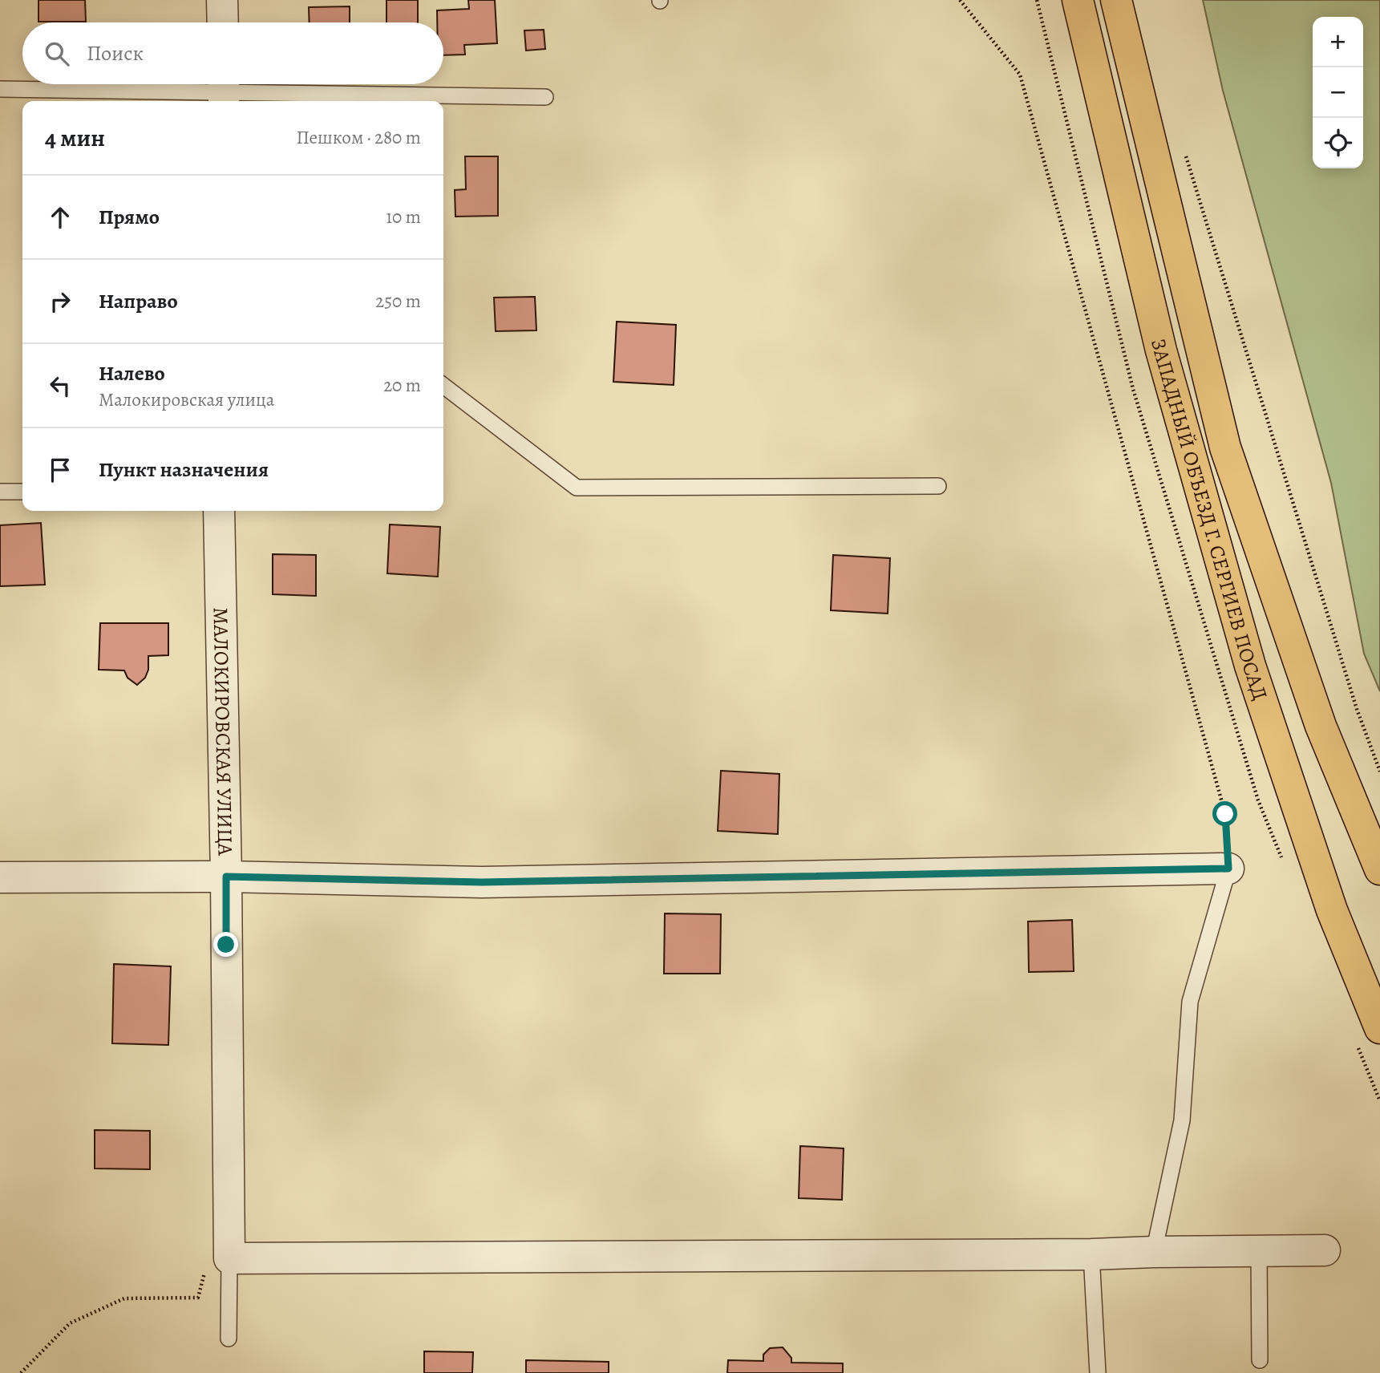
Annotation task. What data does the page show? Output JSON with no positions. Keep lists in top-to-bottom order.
{
  "streets": {
    "main road": ["ЗАПАДНЫЙ ОБЪЕЗД Г. СЕРГИЕВ ПОСАД"],
    "street": ["МАЛОКИРОВСКАЯ УЛИЦА"]
  },
  "page": {
    "map_buttons": ["+", "−"],
    "search": "Поиск",
    "heading": ["4 мин", "Пешком · 280 m"],
    "list": [
      ["Прямо", "10 m"],
      ["Направо", "250 m"],
      ["Налево", "Малокировская улица", "20 m"],
      "Пункт назначения"
    ]
  }
}
